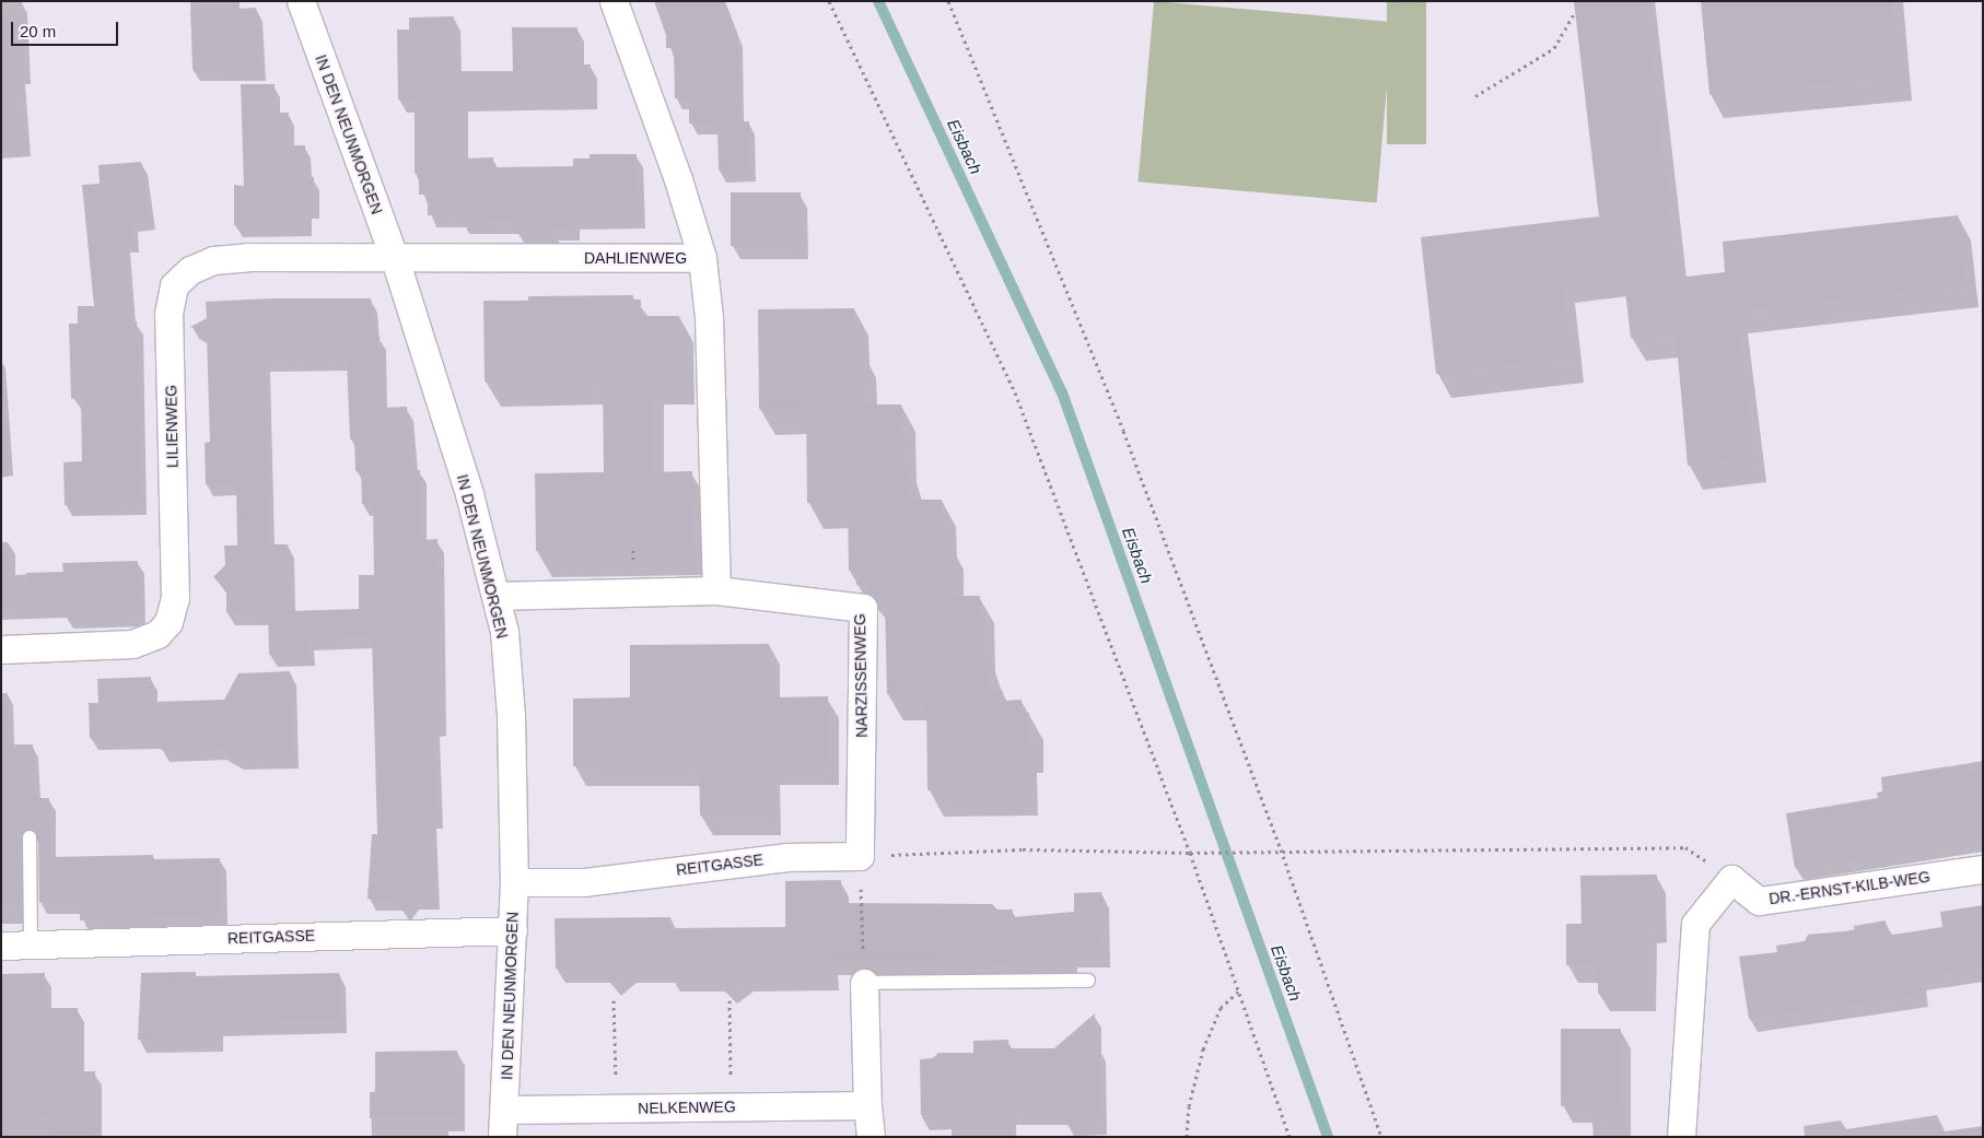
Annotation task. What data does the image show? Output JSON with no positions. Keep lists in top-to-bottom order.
{
  "streets": {
    "street": [
      "IN DEN NEUNMORGEN",
      "DAHLIENWEG",
      "LILIENWEG",
      "NARZISSENWEG",
      "REITGASSE",
      "DR.-ERNST-KILB-WEG",
      "NELKENWEG"
    ]
  },
  "crossings": [
    ["IN DEN NEUNMORGEN", "DAHLIENWEG"],
    ["IN DEN NEUNMORGEN", "LILIENWEG"],
    ["IN DEN NEUNMORGEN", "NARZISSENWEG"],
    ["IN DEN NEUNMORGEN", "REITGASSE"],
    ["IN DEN NEUNMORGEN", "NELKENWEG"],
    ["DAHLIENWEG", "LILIENWEG"],
    ["NARZISSENWEG", "REITGASSE"]
  ],
  "water": ["Eisbach"],
  "scale_bar": "20 m"
}
